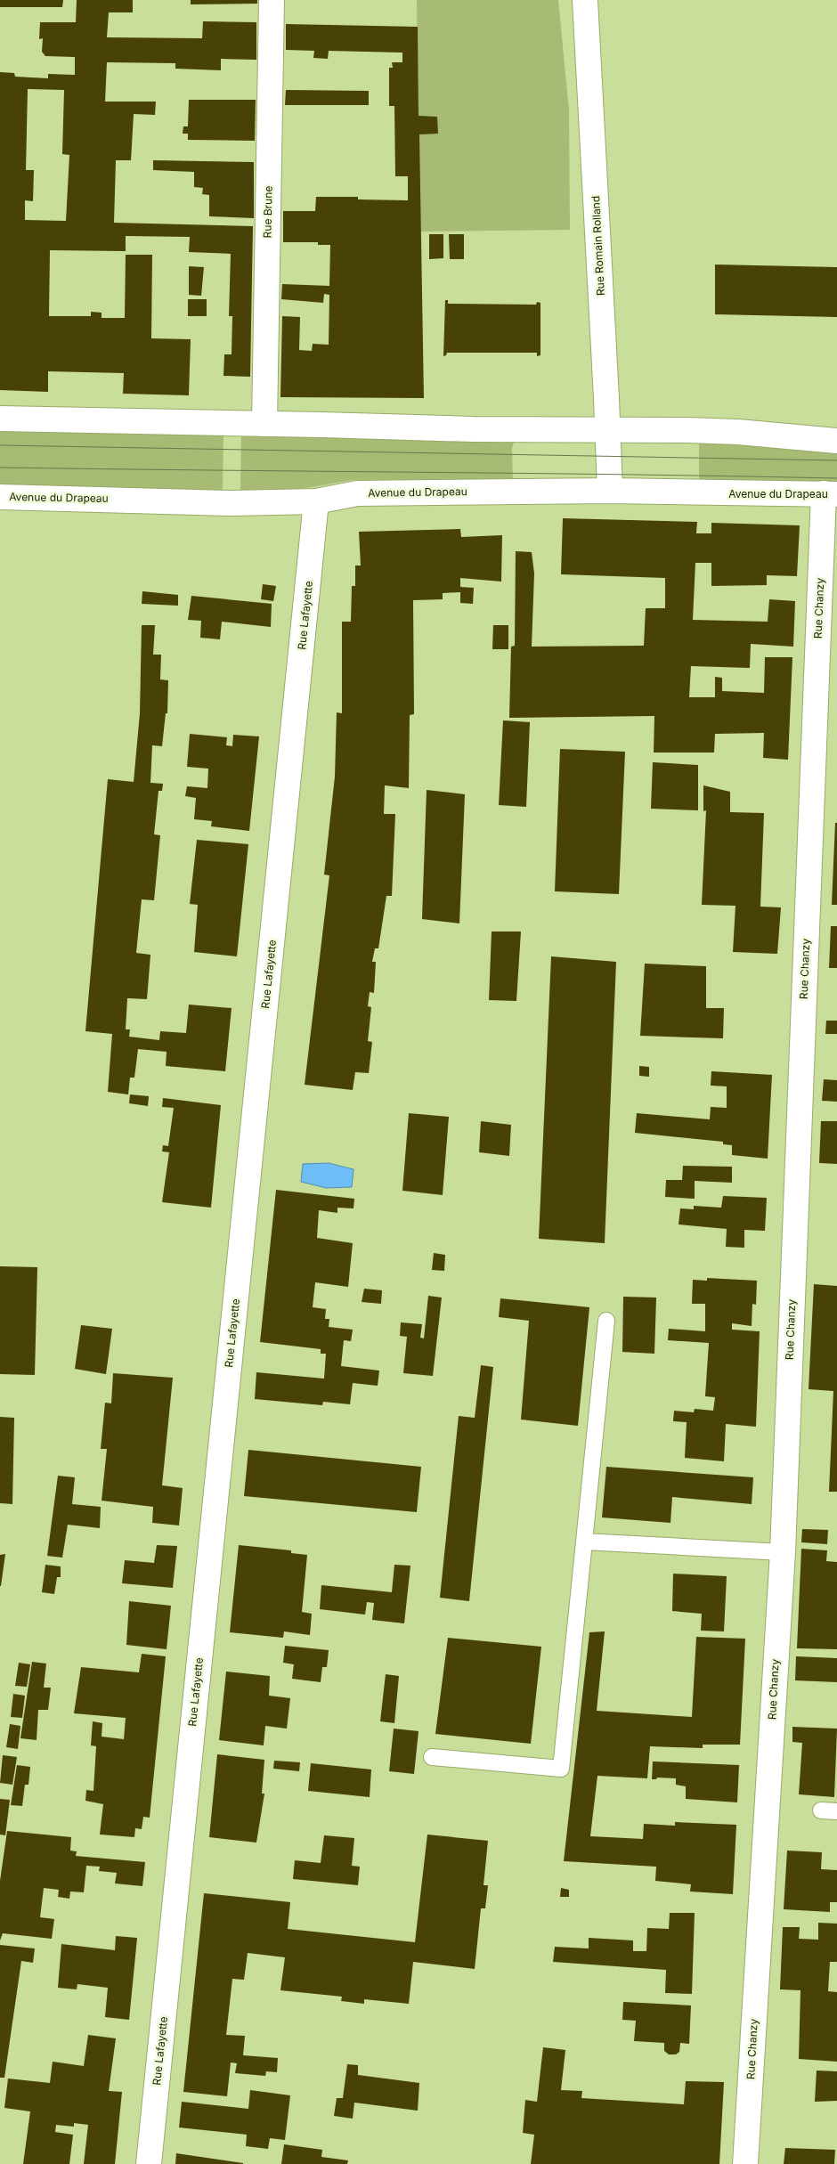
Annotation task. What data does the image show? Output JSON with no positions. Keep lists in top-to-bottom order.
{
  "streets": {
    "street": [
      "Rue Brune",
      "Rue Romain Rolland",
      "Avenue du Drapeau",
      "Rue Chanzy",
      "Rue Lafayette"
    ]
  },
  "crossings": [
    ["Rue Romain Rolland", "Avenue du Drapeau"],
    ["Avenue du Drapeau", "Rue Chanzy"],
    ["Avenue du Drapeau", "Rue Lafayette"]
  ]
}
